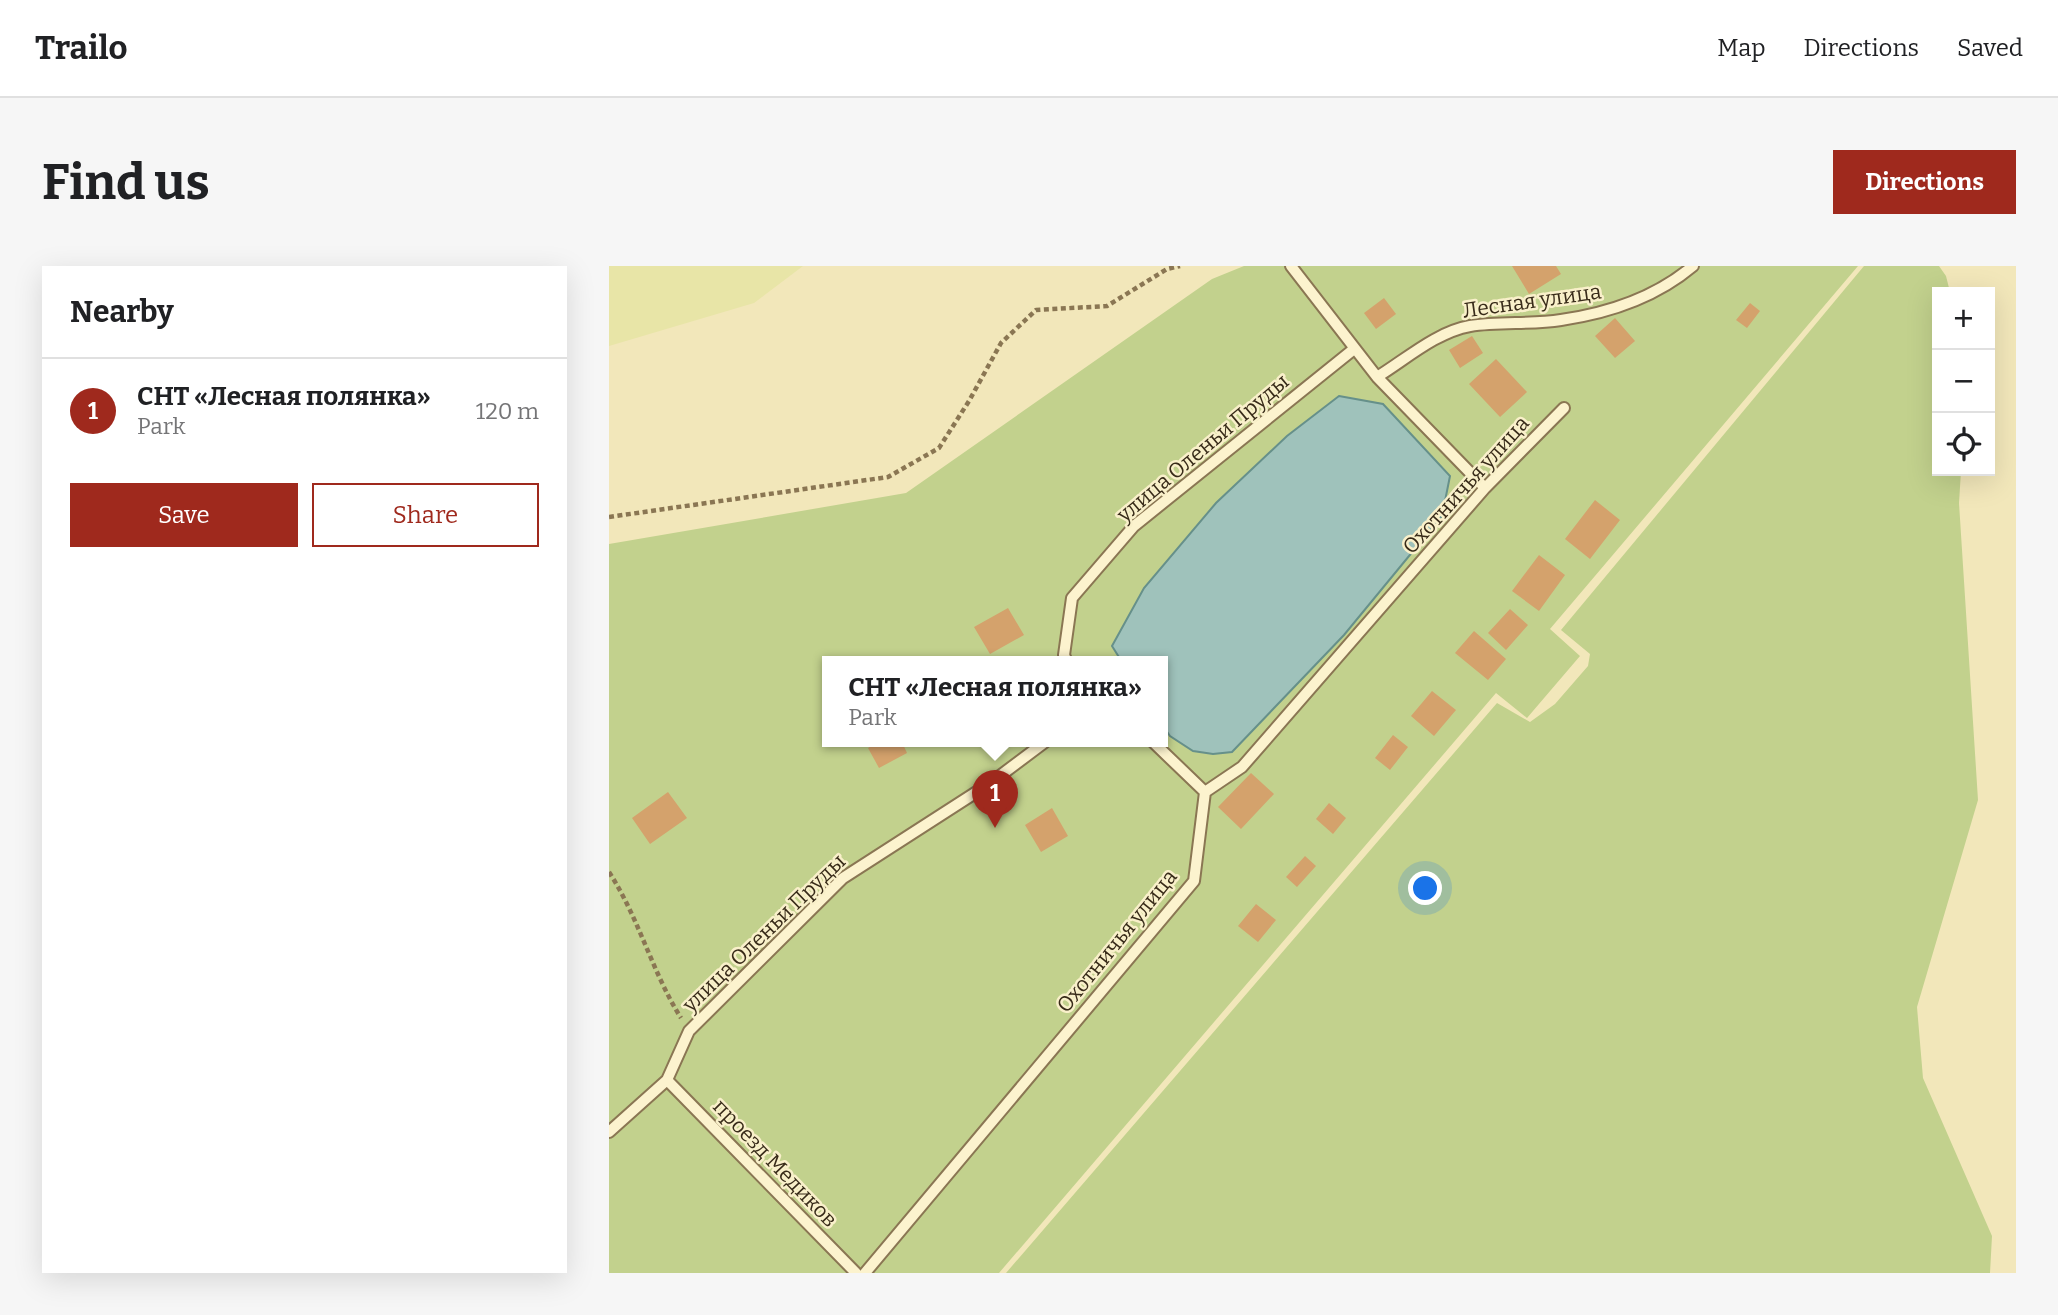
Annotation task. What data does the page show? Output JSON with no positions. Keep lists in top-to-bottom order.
{
  "streets": {
    "lane": [
      "Лесная улица",
      "улица Оленьи Пруды",
      "Охотничья улица",
      "проезд Медиков"
    ]
  },
  "crossings": [
    ["улица Оленьи Пруды", "проезд Медиков"]
  ],
  "page": {
    "header": "Trailo",
    "nav": ["Map", "Directions", "Saved"],
    "buttons": [
      "Directions",
      ["Save", "Share"]
    ],
    "title": "Find us",
    "heading": "Nearby",
    "map_buttons": ["+", "−"],
    "list": [
      {
        "mark": "1",
        "name": "СНТ «Лесная полянка»",
        "note": "Park",
        "value": "120 m"
      }
    ],
    "popup": ["СНТ «Лесная полянка»", "Park"],
    "pins": "1"
  }
}
